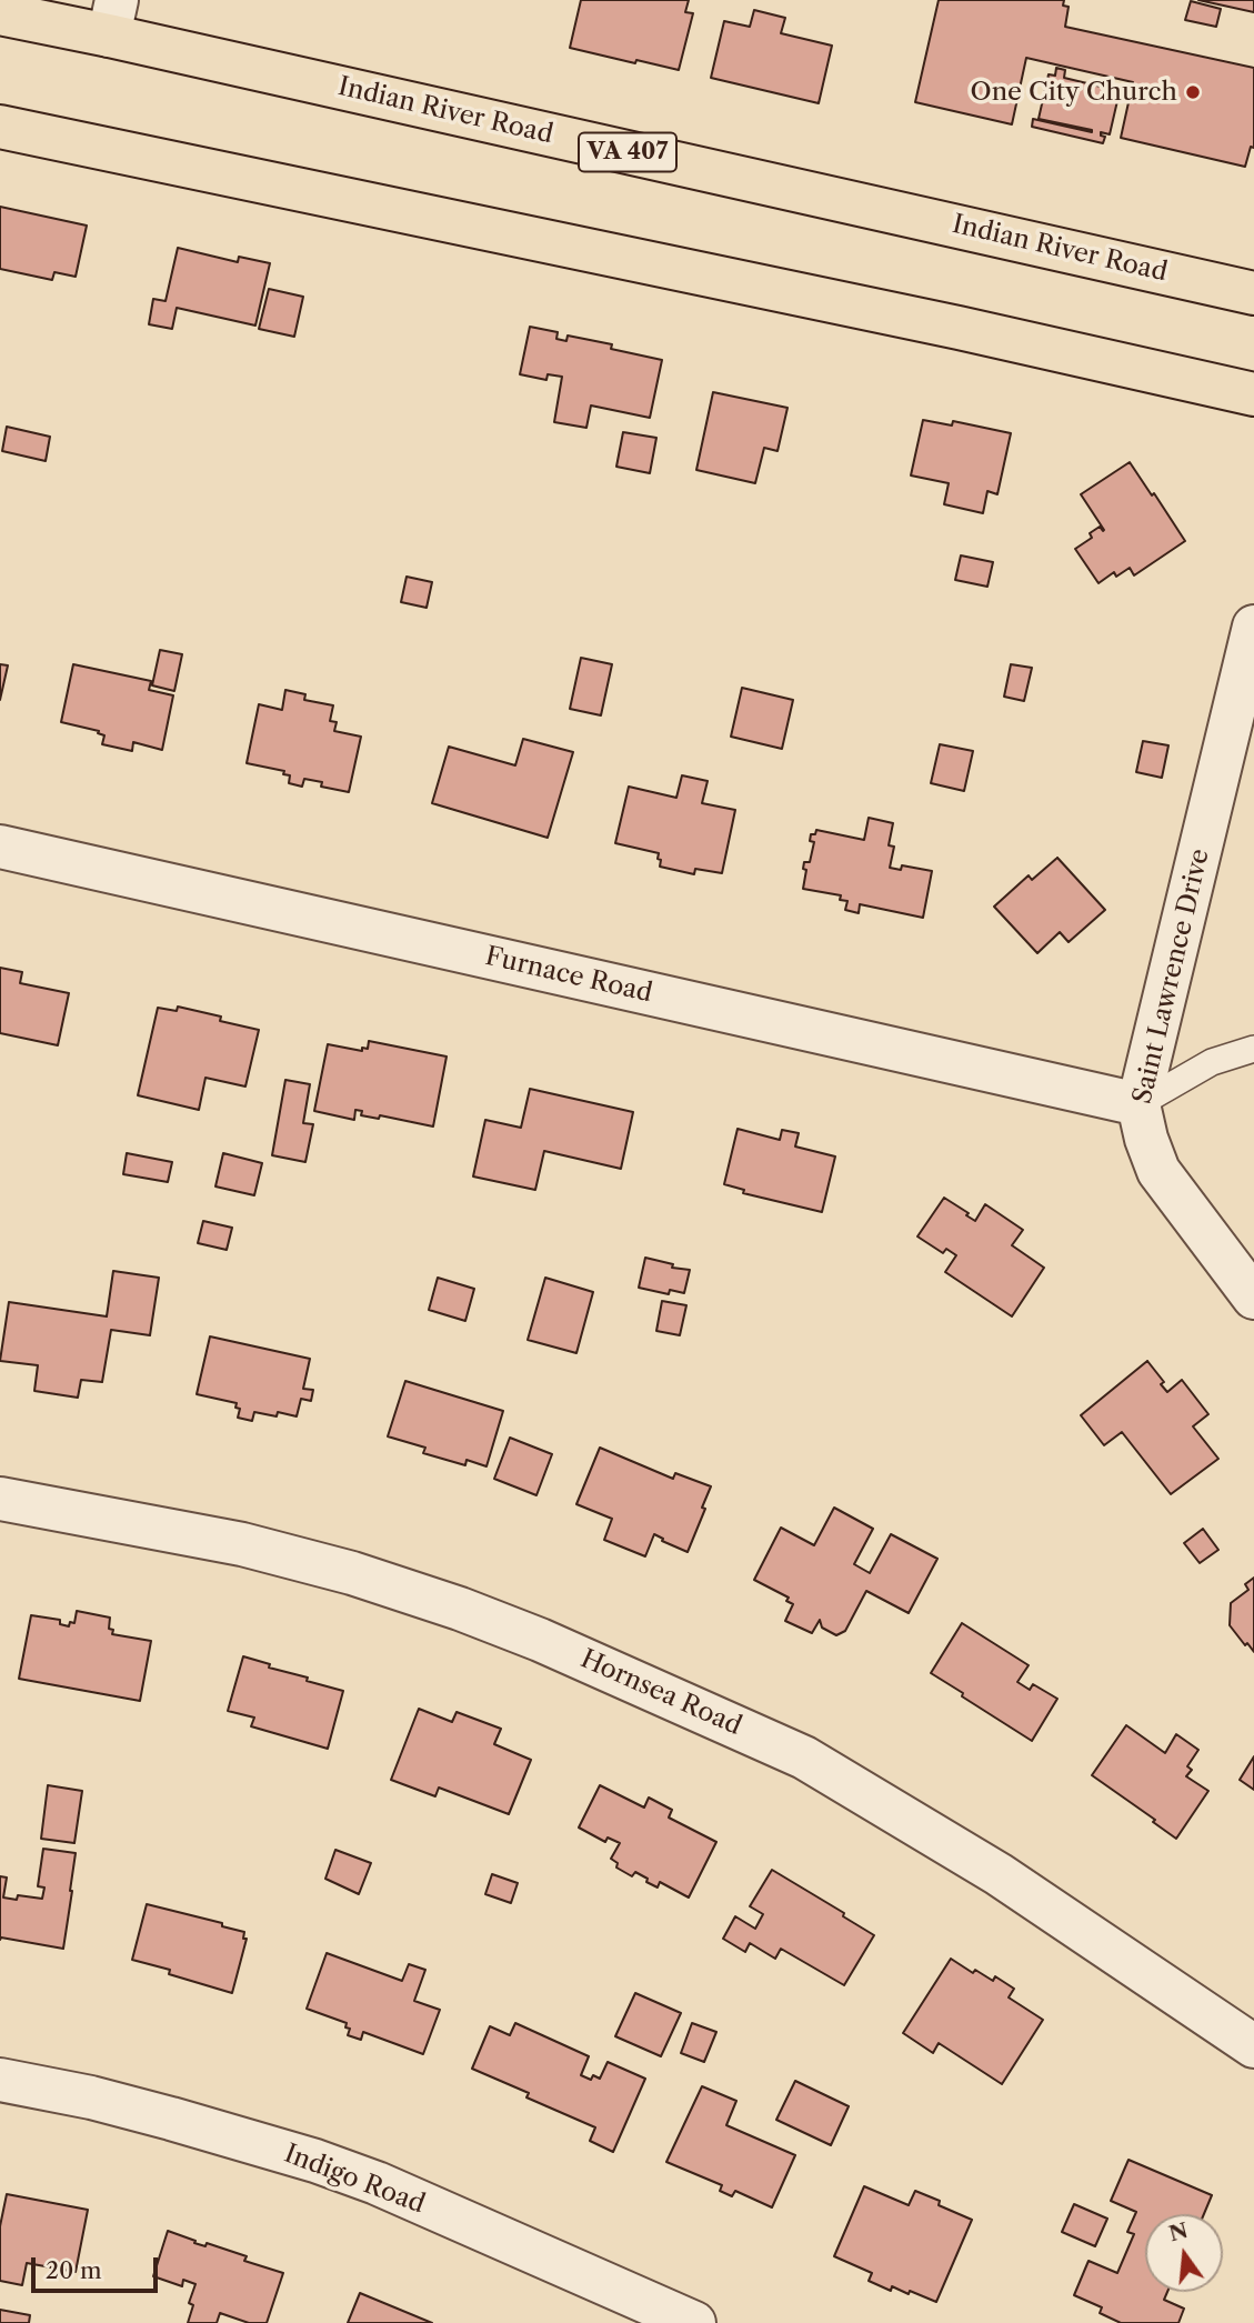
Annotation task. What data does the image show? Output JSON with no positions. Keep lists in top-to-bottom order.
{
  "streets": {
    "main road": ["Indian River Road", "VA 407"],
    "street": [
      "Furnace Road",
      "Saint Lawrence Drive",
      "Hornsea Road",
      "Indigo Road"
    ]
  },
  "crossings": [
    ["Furnace Road", "Saint Lawrence Drive"]
  ],
  "places": ["One City Church"],
  "scale_bar": "20 m",
  "north": "top"
}
